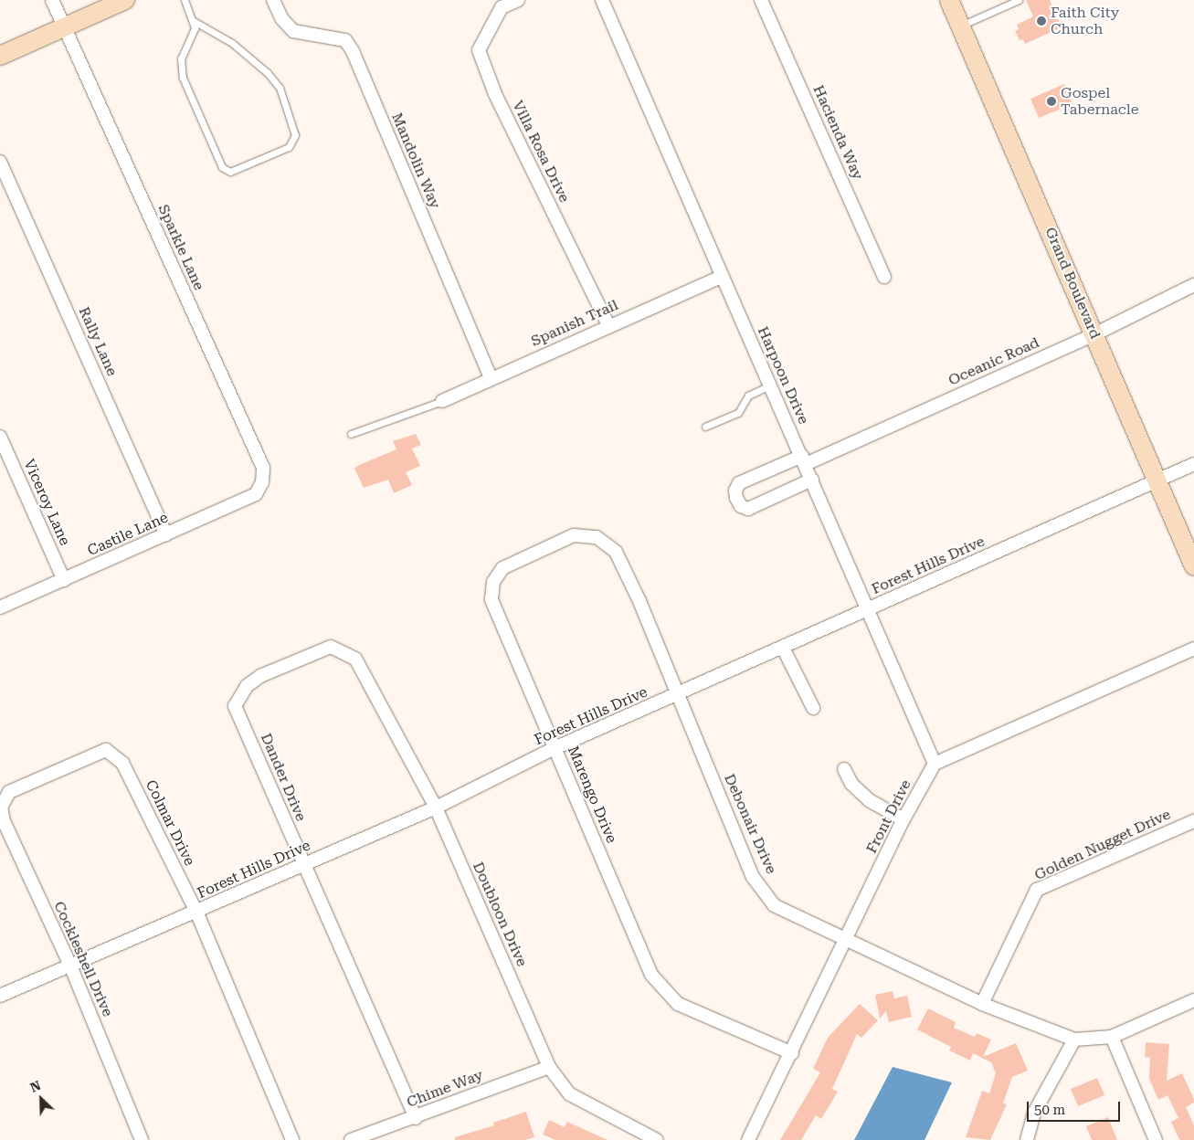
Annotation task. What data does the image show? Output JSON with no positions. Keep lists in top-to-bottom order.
{
  "streets": {
    "street": [
      "Hacienda Way",
      "Villa Rosa Drive",
      "Mandolin Way",
      "Sparkle Lane",
      "Grand Boulevard",
      "Spanish Trail",
      "Rally Lane",
      "Oceanic Road",
      "Harpoon Drive",
      "Viceroy Lane",
      "Castile Lane",
      "Forest Hills Drive",
      "Dander Drive",
      "Marengo Drive",
      "Front Drive",
      "Colmar Drive",
      "Debonair Drive",
      "Golden Nugget Drive",
      "Doubloon Drive",
      "Cockleshell Drive",
      "Chime Way"
    ]
  },
  "crossings": [
    ["Villa Rosa Drive", "Spanish Trail"],
    ["Mandolin Way", "Spanish Trail"],
    ["Sparkle Lane", "Castile Lane"],
    ["Grand Boulevard", "Oceanic Road"],
    ["Grand Boulevard", "Forest Hills Drive"],
    ["Spanish Trail", "Harpoon Drive"],
    ["Rally Lane", "Castile Lane"],
    ["Oceanic Road", "Harpoon Drive"],
    ["Harpoon Drive", "Forest Hills Drive"],
    ["Harpoon Drive", "Front Drive"],
    ["Viceroy Lane", "Castile Lane"],
    ["Forest Hills Drive", "Dander Drive"],
    ["Forest Hills Drive", "Marengo Drive"],
    ["Forest Hills Drive", "Colmar Drive"],
    ["Forest Hills Drive", "Debonair Drive"],
    ["Forest Hills Drive", "Doubloon Drive"],
    ["Forest Hills Drive", "Cockleshell Drive"],
    ["Dander Drive", "Doubloon Drive"],
    ["Dander Drive", "Chime Way"],
    ["Marengo Drive", "Front Drive"],
    ["Marengo Drive", "Debonair Drive"],
    ["Front Drive", "Debonair Drive"],
    ["Colmar Drive", "Cockleshell Drive"],
    ["Debonair Drive", "Golden Nugget Drive"],
    ["Doubloon Drive", "Chime Way"]
  ],
  "places": ["Faith City Church", "Gospel Tabernacle"],
  "scale_bar": "50 m",
  "north": "top left"
}
